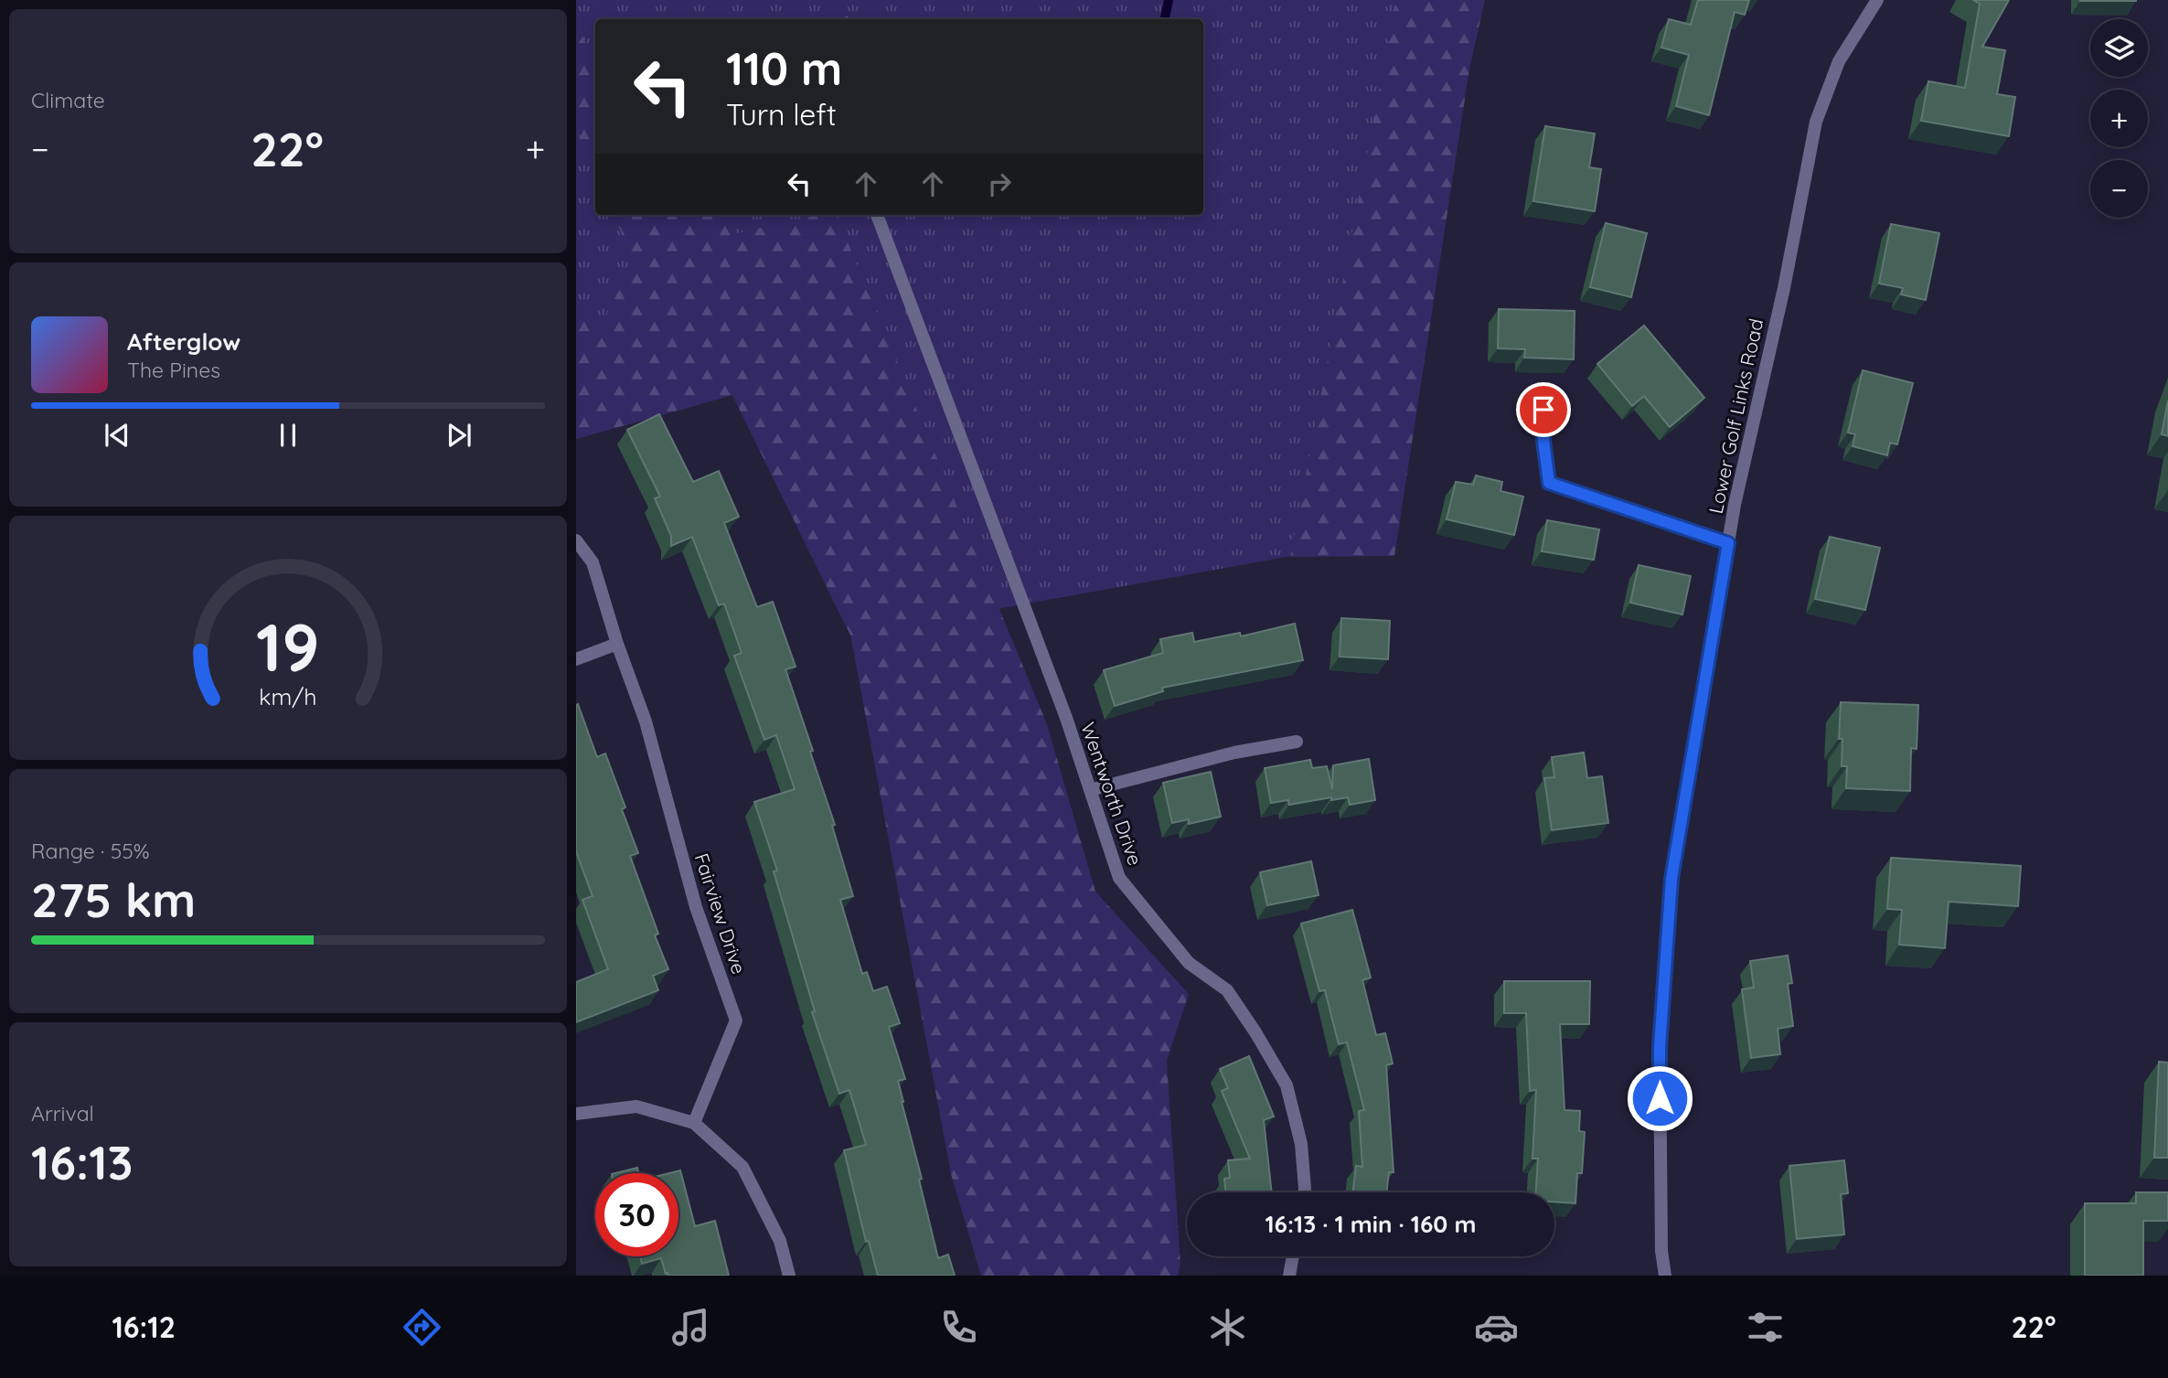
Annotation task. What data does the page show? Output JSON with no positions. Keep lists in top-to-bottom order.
{
  "streets": {
    "street": ["Lower Golf Links Road", "Wentworth Drive", "Fairview Drive"]
  },
  "page": {
    "tile": [
      "Climate",
      ["Range · 55%", "275 km"],
      ["Arrival", "16:13"]
    ],
    "map_buttons": ["+", "−"],
    "turn": ["110 m", "Turn left"],
    "heat": ["−", "22°", "+"],
    "song": ["Afterglow", "The Pines"],
    "limit": "30",
    "trip": "16:13 · 1 min · 160 m",
    "tabs": ["16:12", "22°"],
    "gauge": ["19", "km/h"]
  }
}
